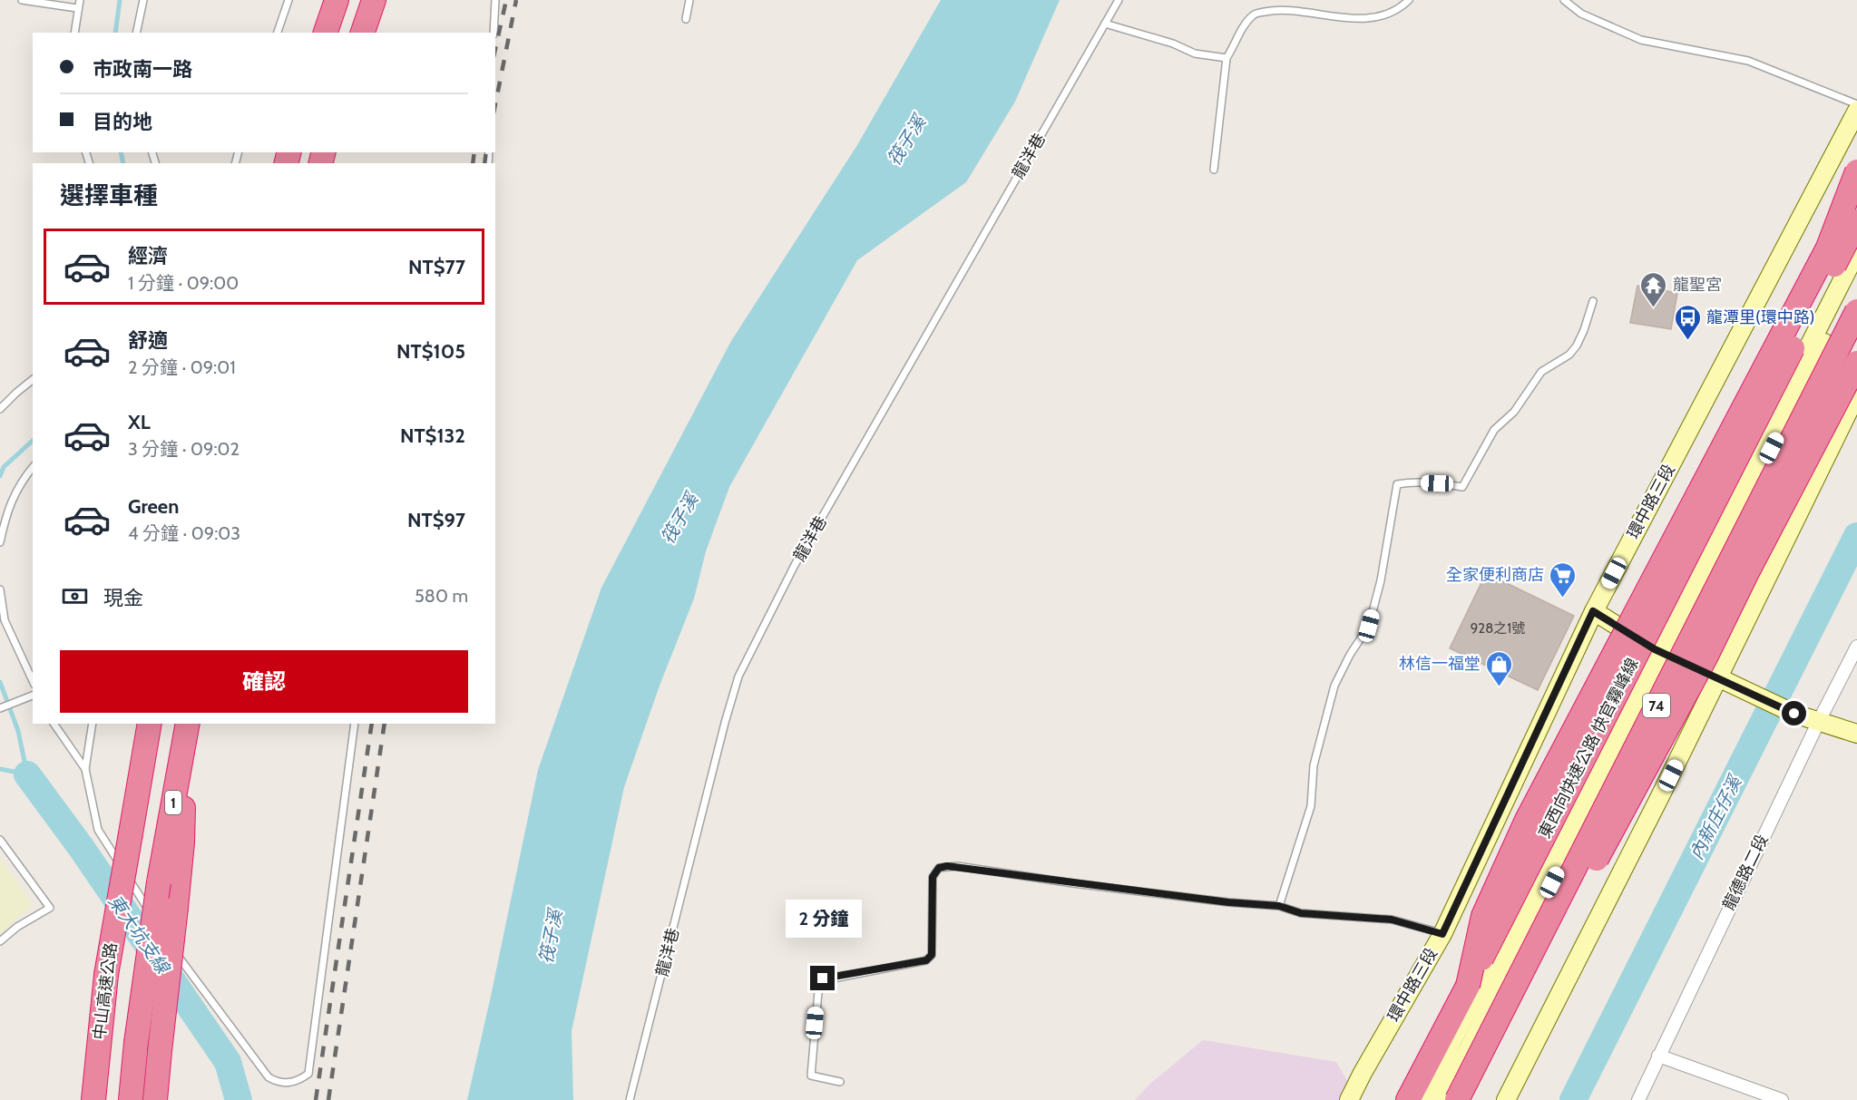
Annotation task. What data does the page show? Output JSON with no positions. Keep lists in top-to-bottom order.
{
  "streets": {
    "highway": [
      "74",
      "東西向快速公路 快官霧峰線",
      "1",
      "中山高速公路"
    ],
    "street": ["環中路三段", "龍德路二段"],
    "lane": ["龍洋巷"]
  },
  "water": ["筏子溪", "內新庄仔溪", "東大坑支線"],
  "places": {
    "temple": ["龍聖宮"],
    "bus stop": ["龍潭里(環中路)"],
    "supermarket": ["全家便利商店"],
    "shop": ["林信一福堂"]
  },
  "house_numbers": ["928之1號"],
  "page": {
    "banner": ["市政南一路", "目的地"],
    "heading": "選擇車種",
    "list": [
      {
        "name": "經濟",
        "note": "1 分鐘 · 09:00",
        "value": "NT$77"
      },
      {
        "name": "舒適",
        "note": "2 分鐘 · 09:01",
        "value": "NT$105"
      },
      {
        "name": "XL",
        "note": "3 分鐘 · 09:02",
        "value": "NT$132"
      },
      {
        "name": "Green",
        "note": "4 分鐘 · 09:03",
        "value": "NT$97"
      }
    ],
    "pay": ["現金", "580 m"],
    "buttons": "確認",
    "bubble": "2 分鐘"
  }
}
